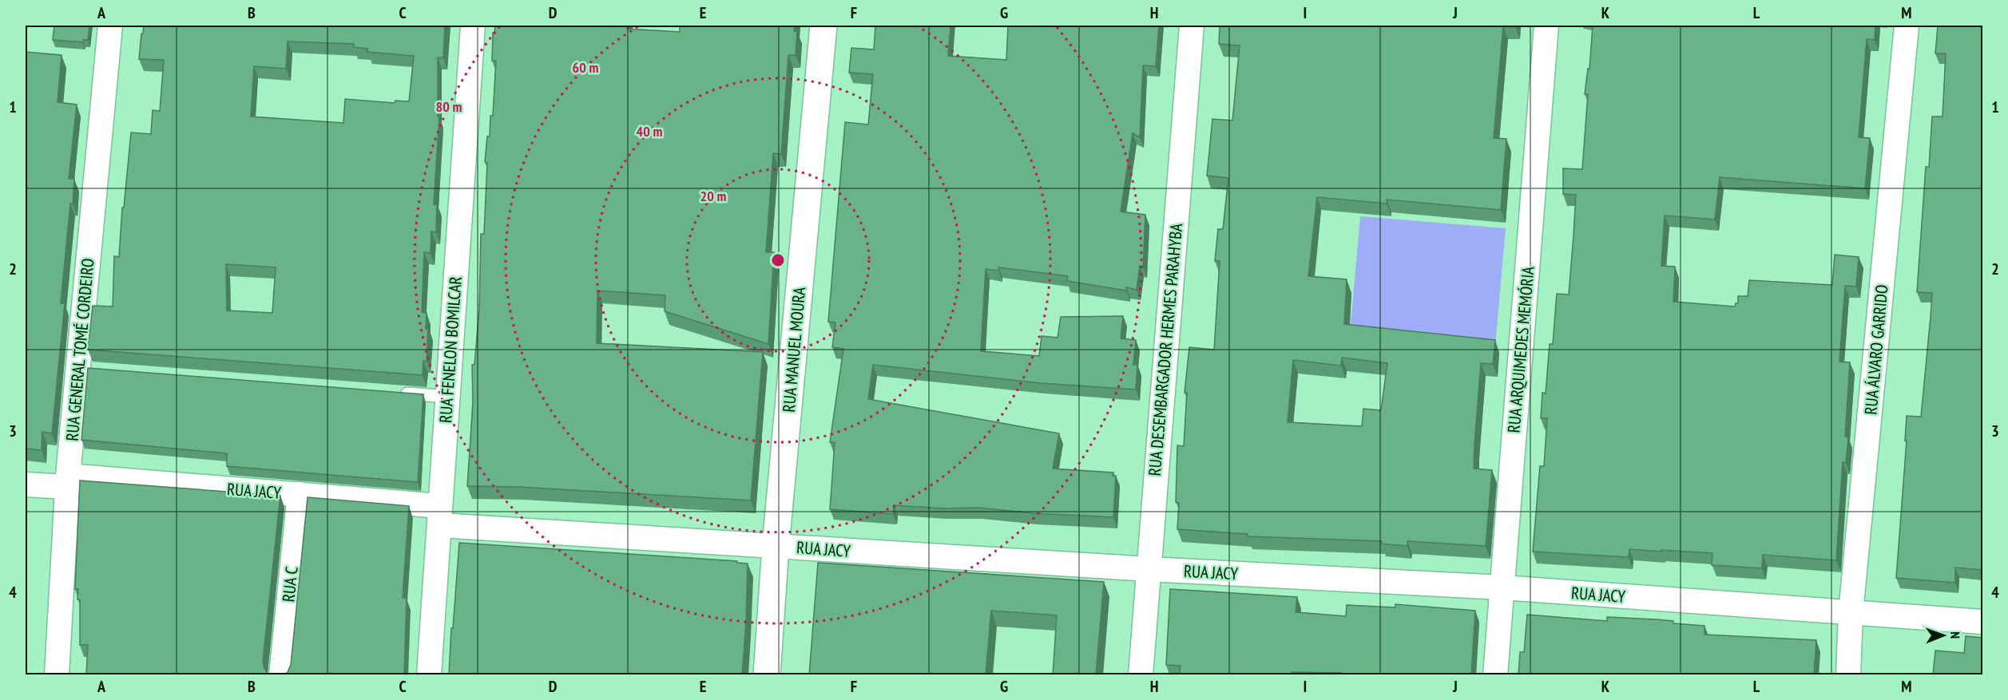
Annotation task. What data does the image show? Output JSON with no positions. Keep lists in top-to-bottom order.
{
  "streets": {
    "street": [
      "RUA GENERAL TOMÉ CORDEIRO",
      "RUA FENELON BOMILCAR",
      "RUA MANUEL MOURA",
      "RUA DESEMBARGADOR HERMES PARAHYBA",
      "RUA ARQUIMEDES MEMÓRIA",
      "RUA ÁLVARO GARRIDO",
      "RUA JACY",
      "RUA C"
    ]
  },
  "crossings": [
    ["RUA GENERAL TOMÉ CORDEIRO", "RUA JACY"],
    ["RUA FENELON BOMILCAR", "RUA JACY"],
    ["RUA MANUEL MOURA", "RUA JACY"],
    ["RUA DESEMBARGADOR HERMES PARAHYBA", "RUA JACY"],
    ["RUA ARQUIMEDES MEMÓRIA", "RUA JACY"],
    ["RUA ÁLVARO GARRIDO", "RUA JACY"],
    ["RUA JACY", "RUA C"]
  ],
  "north": "right",
  "grid": {
    "columns": [
      "A",
      "B",
      "C",
      "D",
      "E",
      "F",
      "G",
      "H",
      "I",
      "J",
      "K",
      "L",
      "M"
    ],
    "rows": [
      "1",
      "2",
      "3",
      "4"
    ]
  },
  "rings": [
    "60 m",
    "80 m",
    "40 m",
    "20 m"
  ]
}
